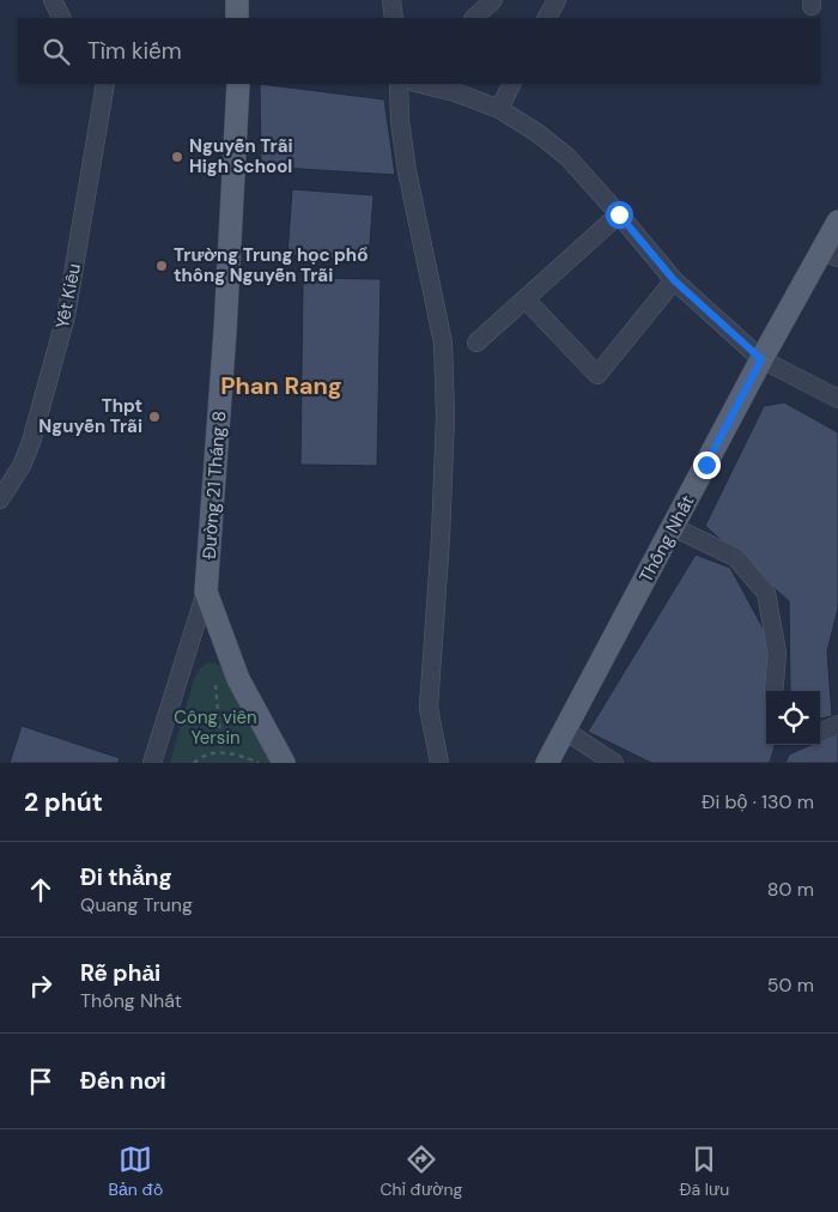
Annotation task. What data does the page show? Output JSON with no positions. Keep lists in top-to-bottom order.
{
  "streets": {
    "main road": ["Đường 21 Tháng 8", "Thống Nhất"],
    "street": ["Yết Kiêu"]
  },
  "districts": ["Phan Rang"],
  "parks": ["Công viên Yersin"],
  "places": ["Nguyễn Trãi High School", "Trường Trung học phổ thông Nguyễn Trãi", "Thpt Nguyễn Trãi"],
  "page": {
    "search": "Tìm kiếm",
    "heading": ["2 phút", "Đi bộ · 130 m"],
    "list": [
      ["Đi thẳng", "Quang Trung", "80 m"],
      ["Rẽ phải", "Thống Nhất", "50 m"],
      "Đến nơi"
    ],
    "nav": ["Bản đồ", "Chỉ đường", "Đã lưu"]
  }
}
